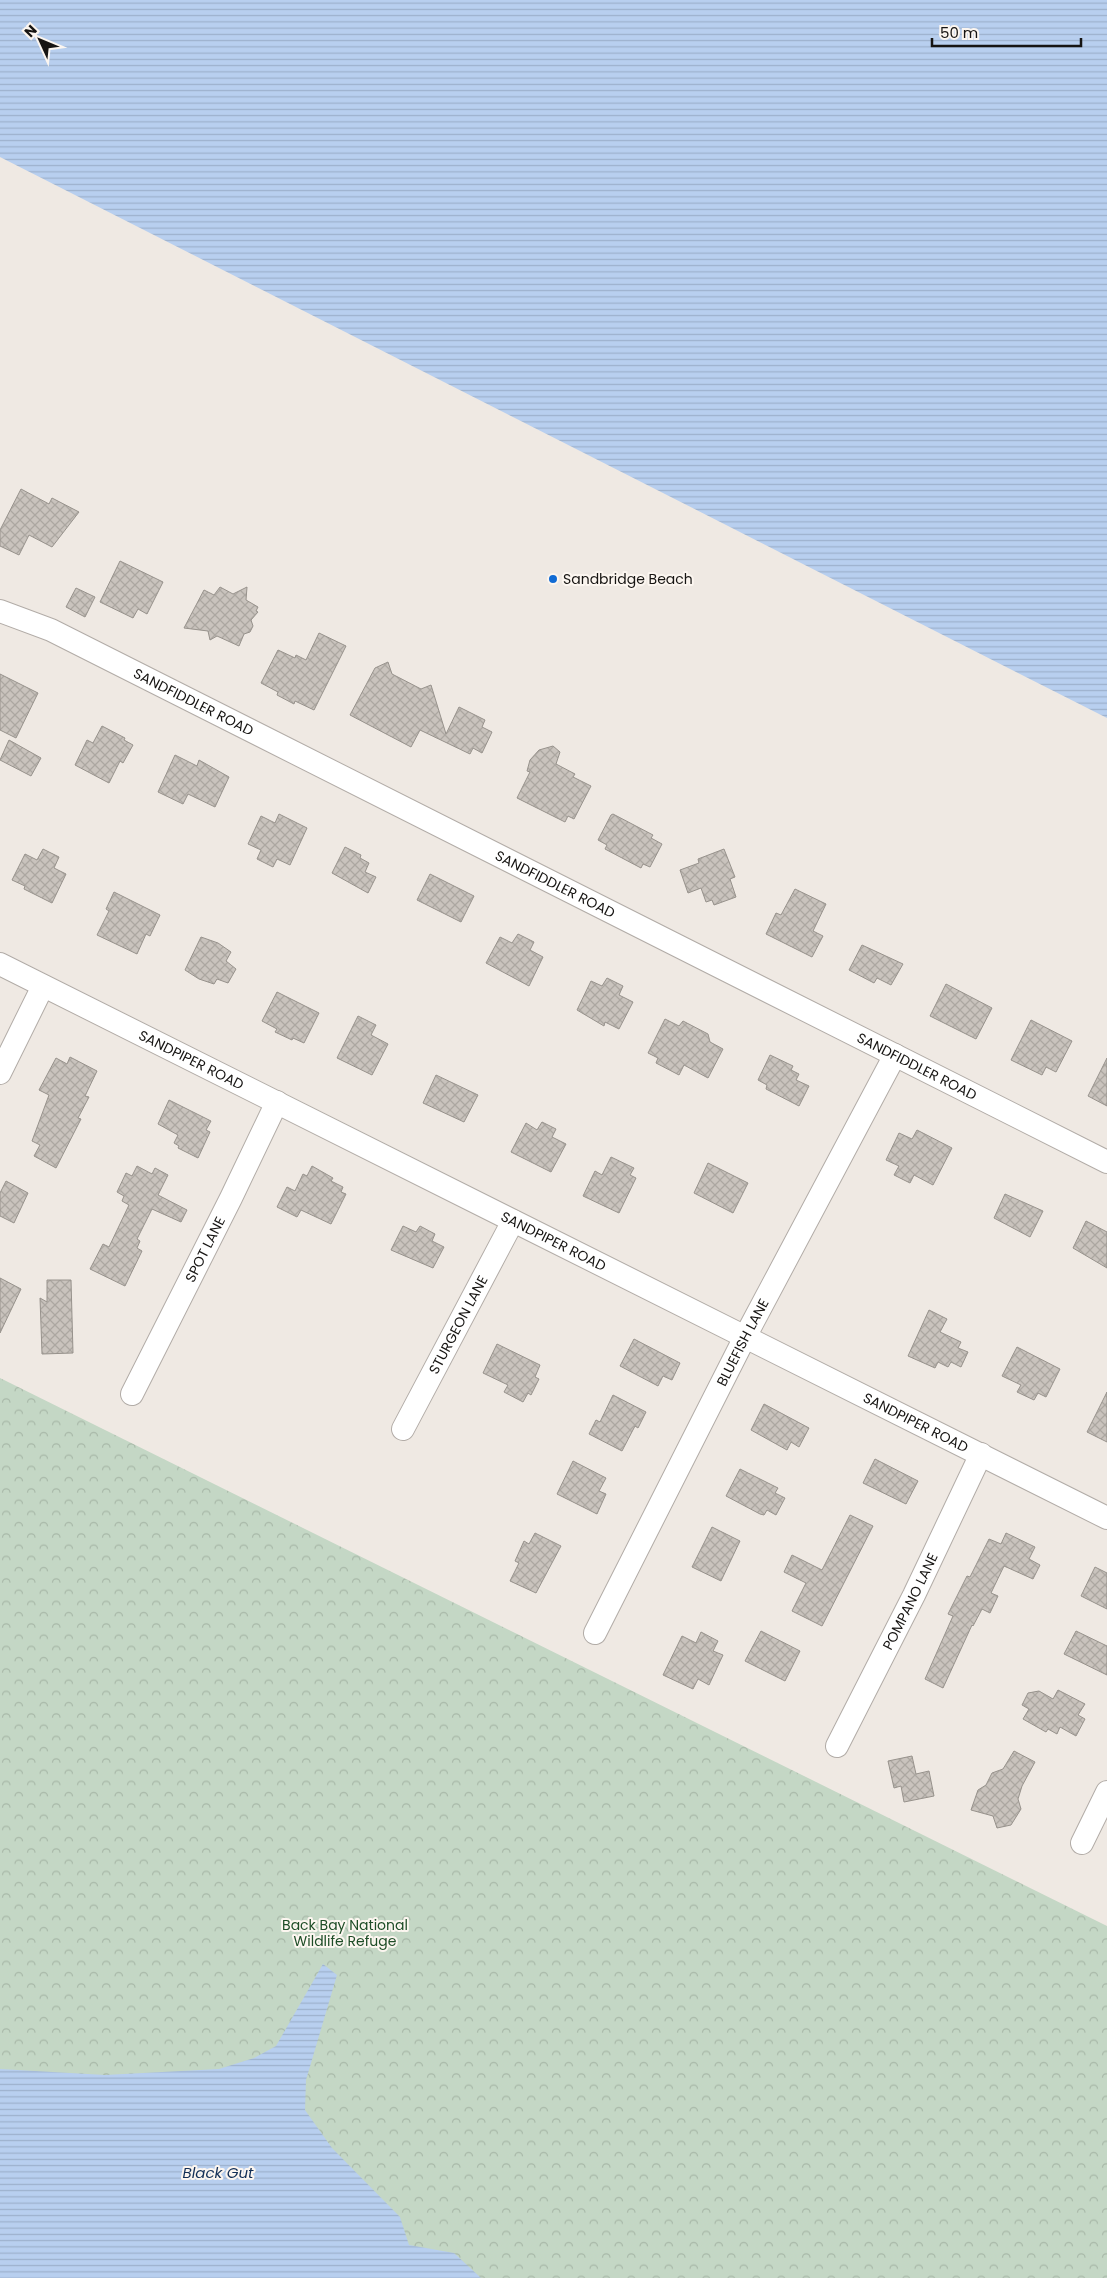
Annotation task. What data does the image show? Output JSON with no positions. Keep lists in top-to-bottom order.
{
  "streets": {
    "street": [
      "SANDFIDDLER ROAD",
      "SANDPIPER ROAD",
      "SPOT LANE",
      "STURGEON LANE",
      "BLUEFISH LANE",
      "POMPANO LANE"
    ]
  },
  "crossings": [
    ["SANDFIDDLER ROAD", "BLUEFISH LANE"],
    ["SANDPIPER ROAD", "SPOT LANE"],
    ["SANDPIPER ROAD", "STURGEON LANE"],
    ["SANDPIPER ROAD", "BLUEFISH LANE"],
    ["SANDPIPER ROAD", "POMPANO LANE"]
  ],
  "water": ["Black Gut"],
  "parks": ["Back Bay National Wildlife Refuge"],
  "places": ["Sandbridge Beach"],
  "scale_bar": "50 m",
  "north": "top left"
}
